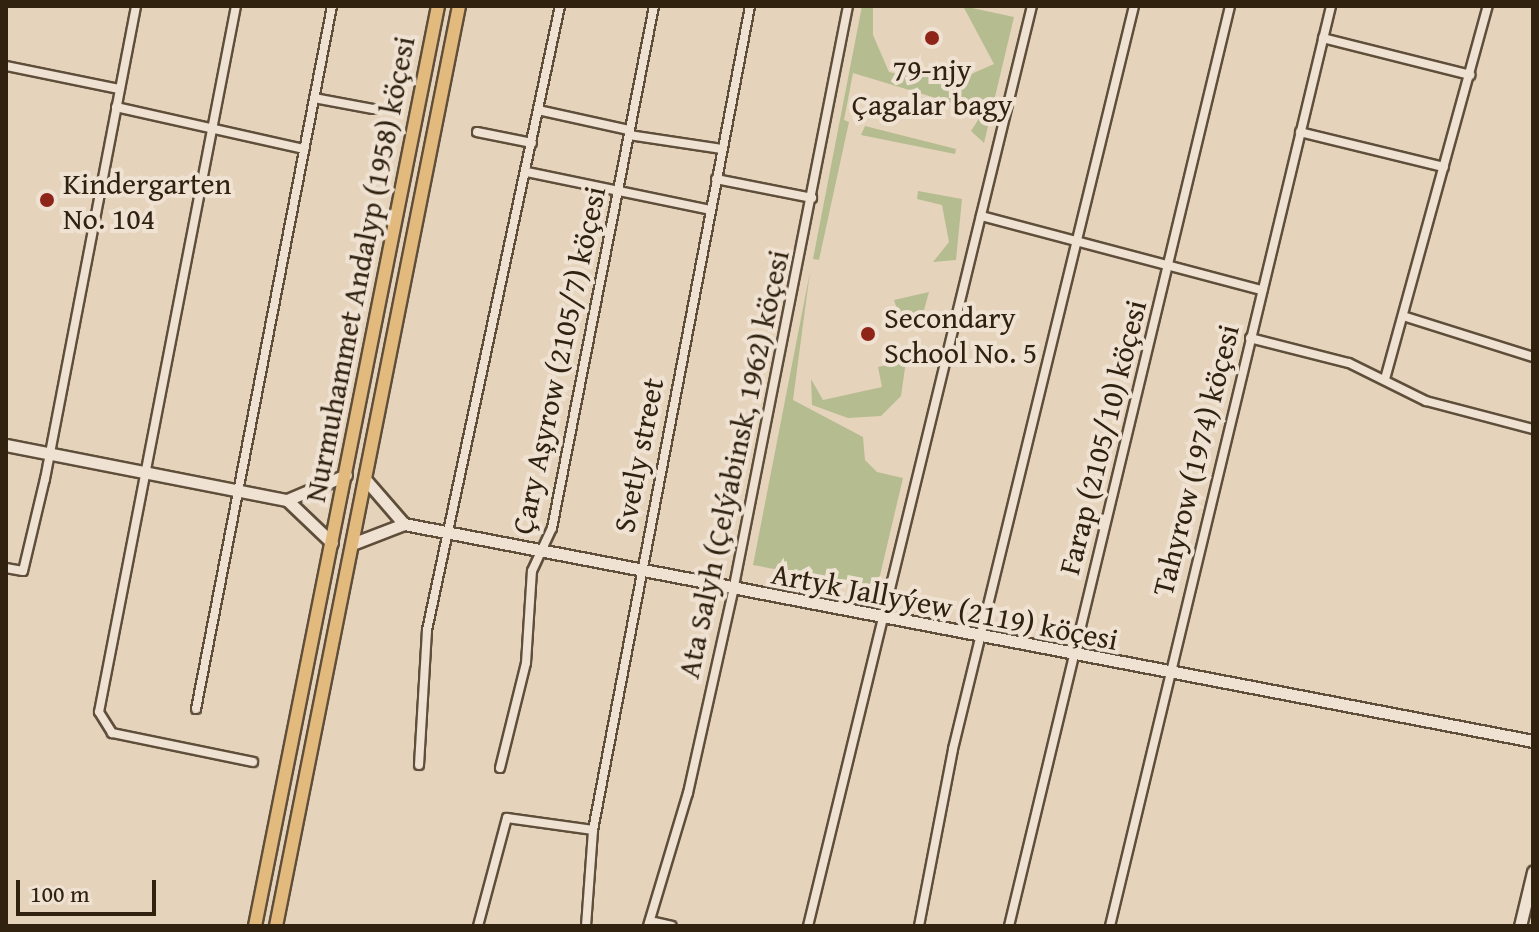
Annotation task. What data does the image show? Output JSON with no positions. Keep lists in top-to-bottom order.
{
  "streets": {
    "main road": ["Nurmuhammet Andalyp (1958) köçesi"],
    "street": [
      "Çary Aşyrow (2105/7) köçesi",
      "Farap (2105/10) köçesi",
      "Svetly street",
      "Tahyrow (1974) köçesi",
      "Ata Salyh (Çelýabinsk, 1962) köçesi",
      "Artyk Jallyýew (2119) köçesi"
    ]
  },
  "crossings": [
    ["Nurmuhammet Andalyp (1958) köçesi", "Artyk Jallyýew (2119) köçesi"],
    ["Çary Aşyrow (2105/7) köçesi", "Artyk Jallyýew (2119) köçesi"],
    ["Farap (2105/10) köçesi", "Artyk Jallyýew (2119) köçesi"],
    ["Svetly street", "Artyk Jallyýew (2119) köçesi"],
    ["Tahyrow (1974) köçesi", "Artyk Jallyýew (2119) köçesi"],
    ["Ata Salyh (Çelýabinsk, 1962) köçesi", "Artyk Jallyýew (2119) köçesi"]
  ],
  "places": ["79-njy Çagalar bagy", "Kindergarten No. 104", "Secondary School No. 5"],
  "scale_bar": "100 m"
}
